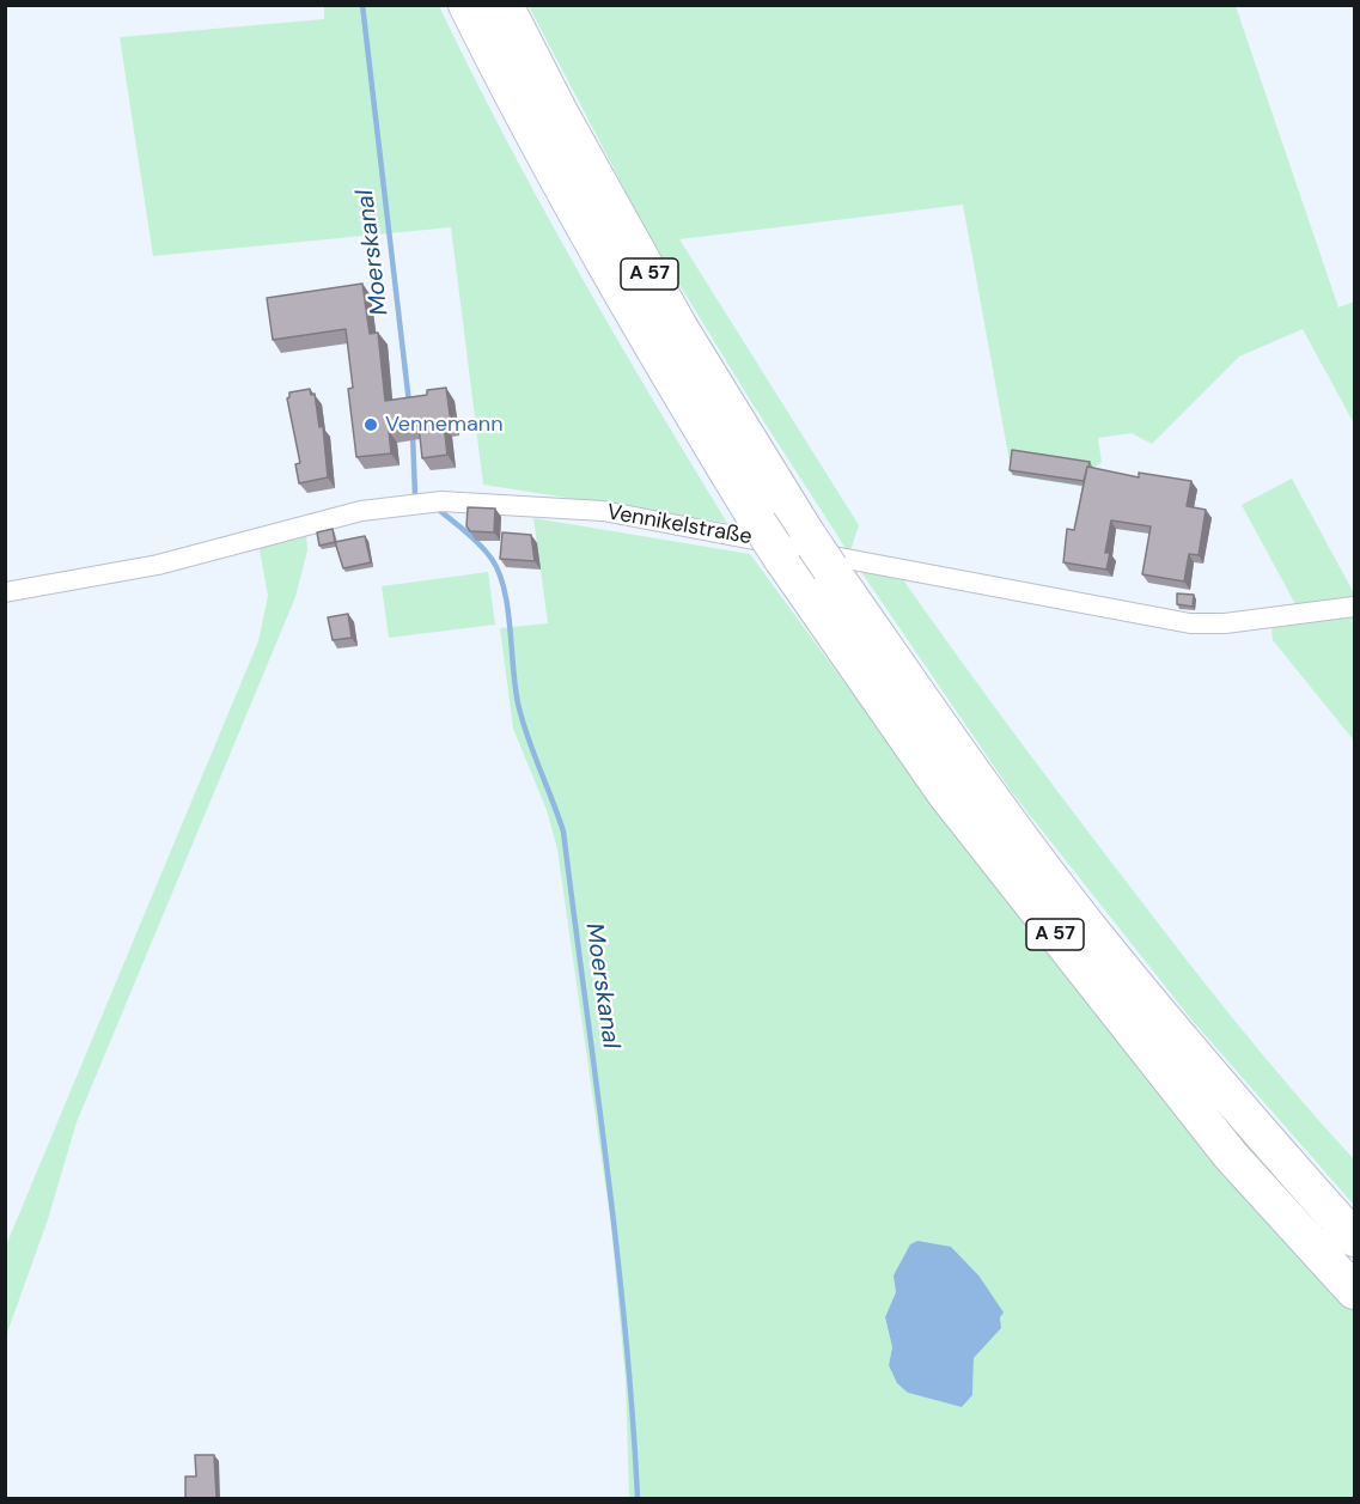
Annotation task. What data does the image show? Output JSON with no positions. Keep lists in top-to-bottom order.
{
  "streets": {
    "highway": ["A 57"],
    "street": ["Vennikelstraße"]
  },
  "water": ["Moerskanal"],
  "places": ["Vennemann"]
}
